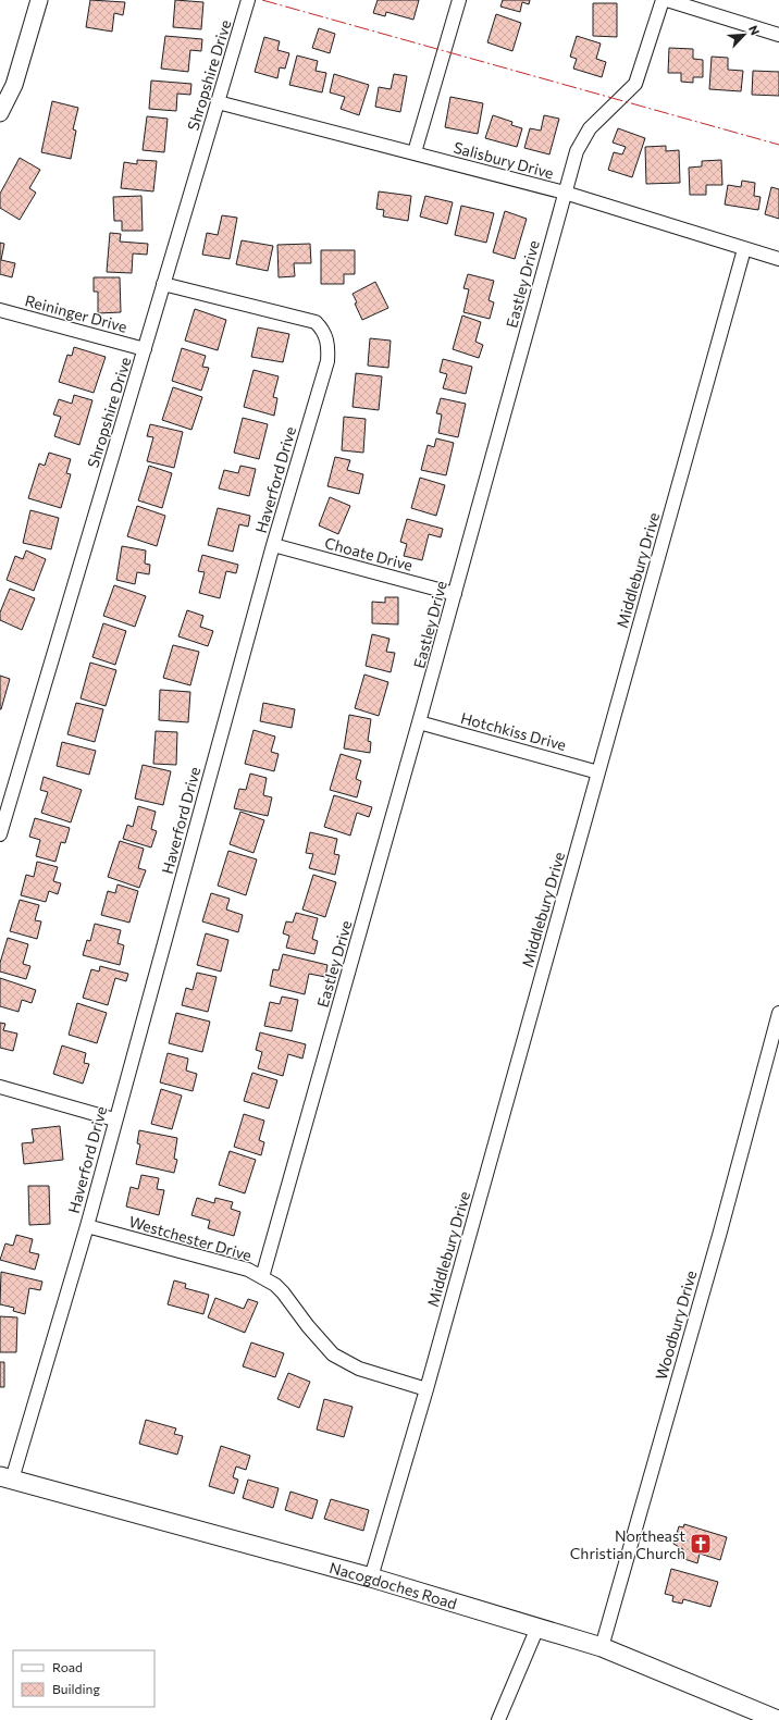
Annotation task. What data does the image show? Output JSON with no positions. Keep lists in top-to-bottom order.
{
  "streets": {
    "main road": ["Nacogdoches Road"],
    "street": [
      "Shropshire Drive",
      "Salisbury Drive",
      "Eastley Drive",
      "Reininger Drive",
      "Haverford Drive",
      "Choate Drive",
      "Middlebury Drive",
      "Hotchkiss Drive",
      "Westchester Drive",
      "Woodbury Drive"
    ]
  },
  "crossings": [
    ["Shropshire Drive", "Salisbury Drive"],
    ["Shropshire Drive", "Reininger Drive"],
    ["Shropshire Drive", "Haverford Drive"],
    ["Salisbury Drive", "Eastley Drive"],
    ["Salisbury Drive", "Middlebury Drive"],
    ["Eastley Drive", "Choate Drive"],
    ["Eastley Drive", "Hotchkiss Drive"],
    ["Eastley Drive", "Westchester Drive"],
    ["Haverford Drive", "Choate Drive"],
    ["Haverford Drive", "Westchester Drive"],
    ["Haverford Drive", "Nacogdoches Road"],
    ["Middlebury Drive", "Hotchkiss Drive"],
    ["Middlebury Drive", "Westchester Drive"],
    ["Middlebury Drive", "Nacogdoches Road"],
    ["Woodbury Drive", "Nacogdoches Road"]
  ],
  "places": {
    "church": ["Northeast Christian Church"]
  },
  "legend": ["Road", "Building"],
  "north": "top right"
}
